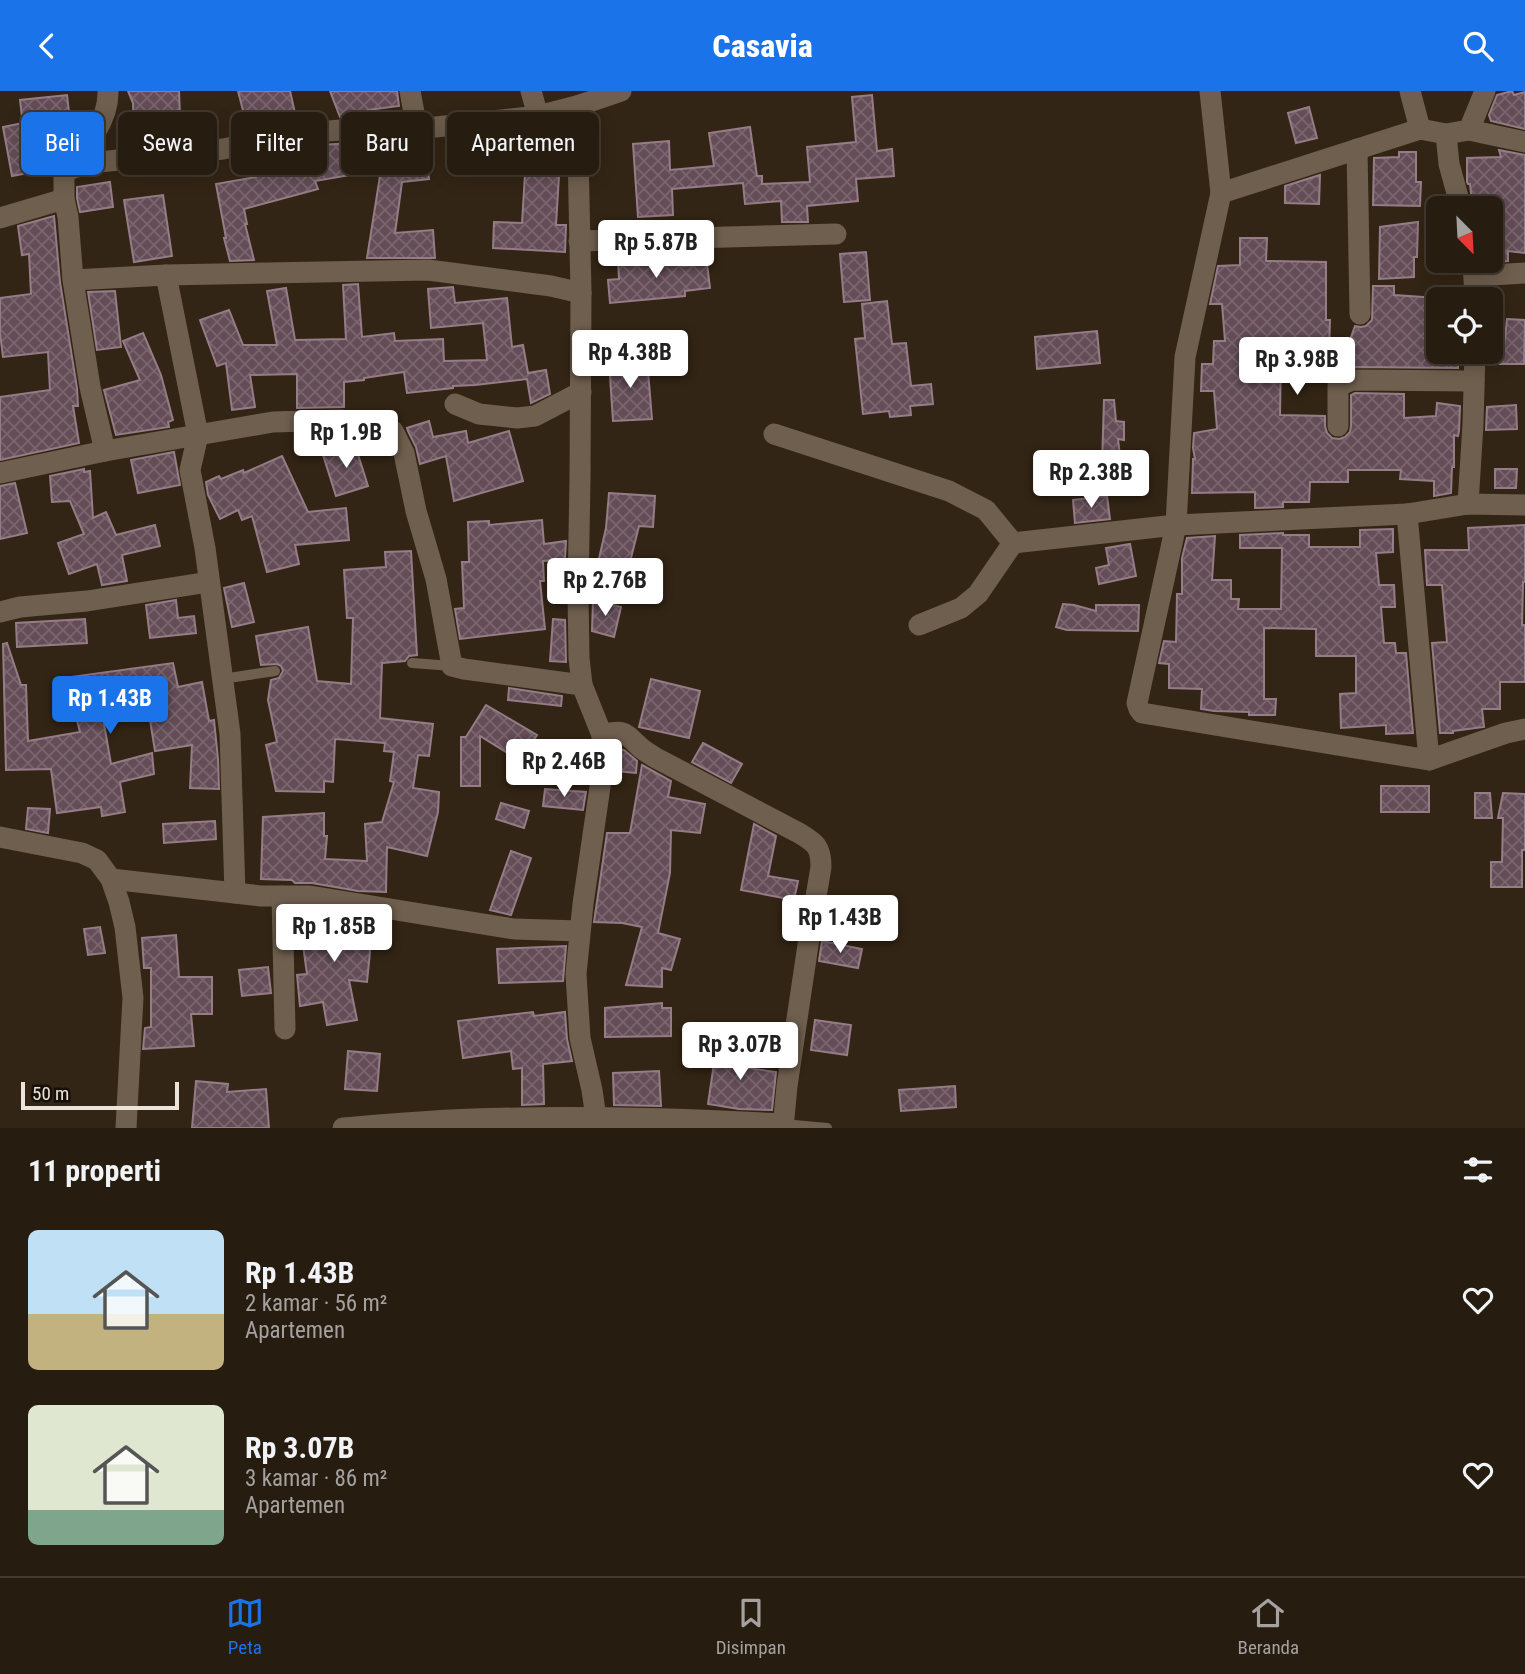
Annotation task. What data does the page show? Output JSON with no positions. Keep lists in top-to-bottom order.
{
  "scale_bar": "50 m",
  "north": "bottom right",
  "page": {
    "header": "Casavia",
    "chip": [
      "Beli",
      "Sewa",
      "Filter",
      "Baru",
      "Apartemen"
    ],
    "price": [
      "Rp 5.87B",
      "Rp 4.38B",
      "Rp 3.98B",
      "Rp 1.9B",
      "Rp 2.38B",
      "Rp 2.76B",
      "Rp 1.43B",
      "Rp 2.46B",
      "Rp 1.43B",
      "Rp 1.85B",
      "Rp 3.07B"
    ],
    "scale": "50 m",
    "heading": "11 properti",
    "list": [
      {
        "name": "Rp 1.43B",
        "note": "2 kamar · 56 m² · Apartemen"
      },
      {
        "name": "Rp 3.07B",
        "note": "3 kamar · 86 m² · Apartemen"
      }
    ],
    "tabs": ["Peta", "Disimpan", "Beranda"]
  }
}
